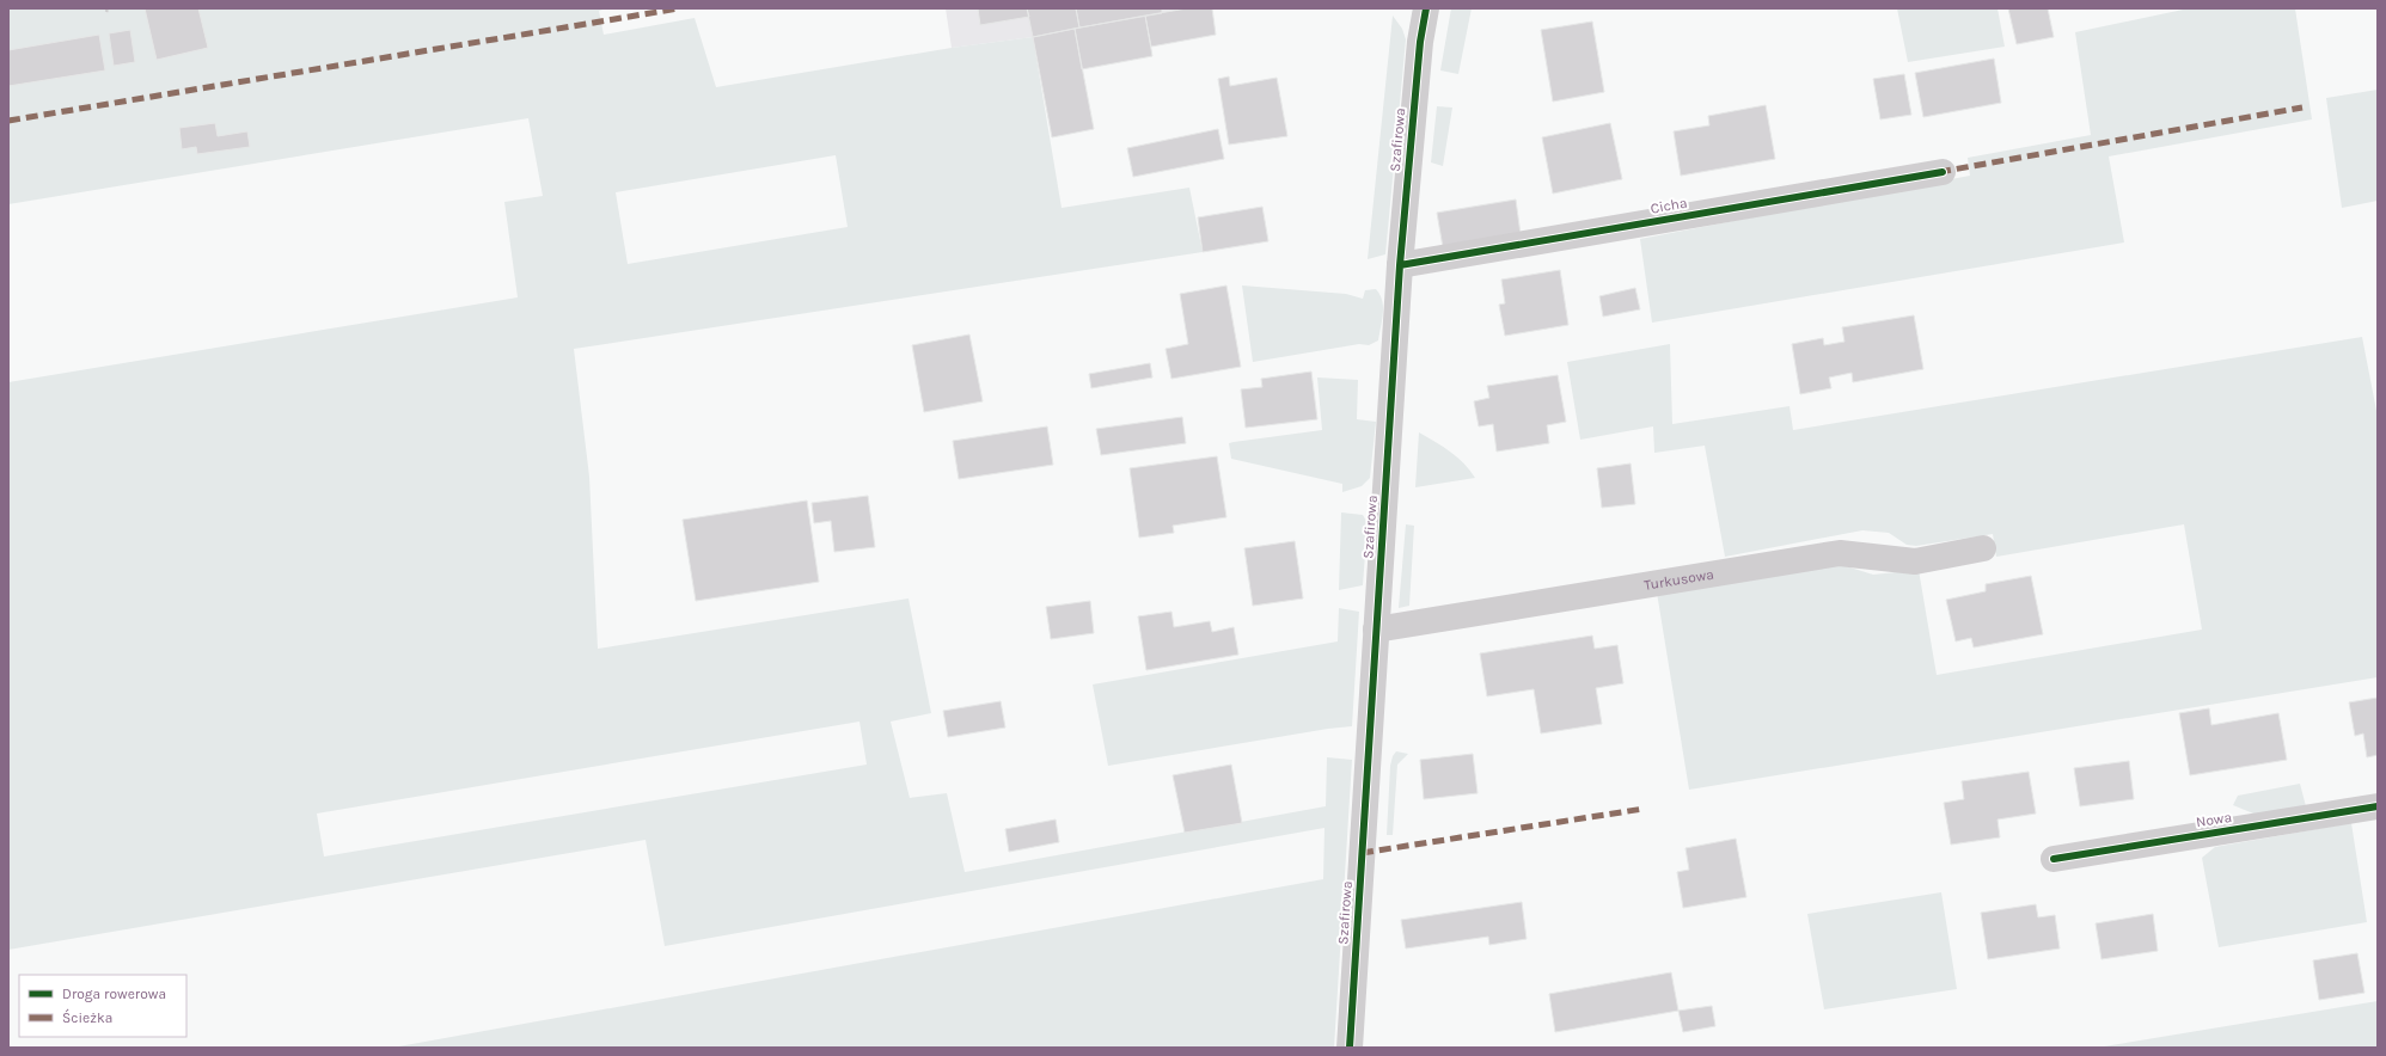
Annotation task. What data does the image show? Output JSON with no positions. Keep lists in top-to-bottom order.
{
  "streets": {
    "street": [
      "Szafirowa",
      "Cicha",
      "Turkusowa",
      "Nowa"
    ]
  },
  "crossings": [
    ["Szafirowa", "Cicha"],
    ["Szafirowa", "Turkusowa"]
  ],
  "legend": ["Droga rowerowa", "Ścieżka"]
}
